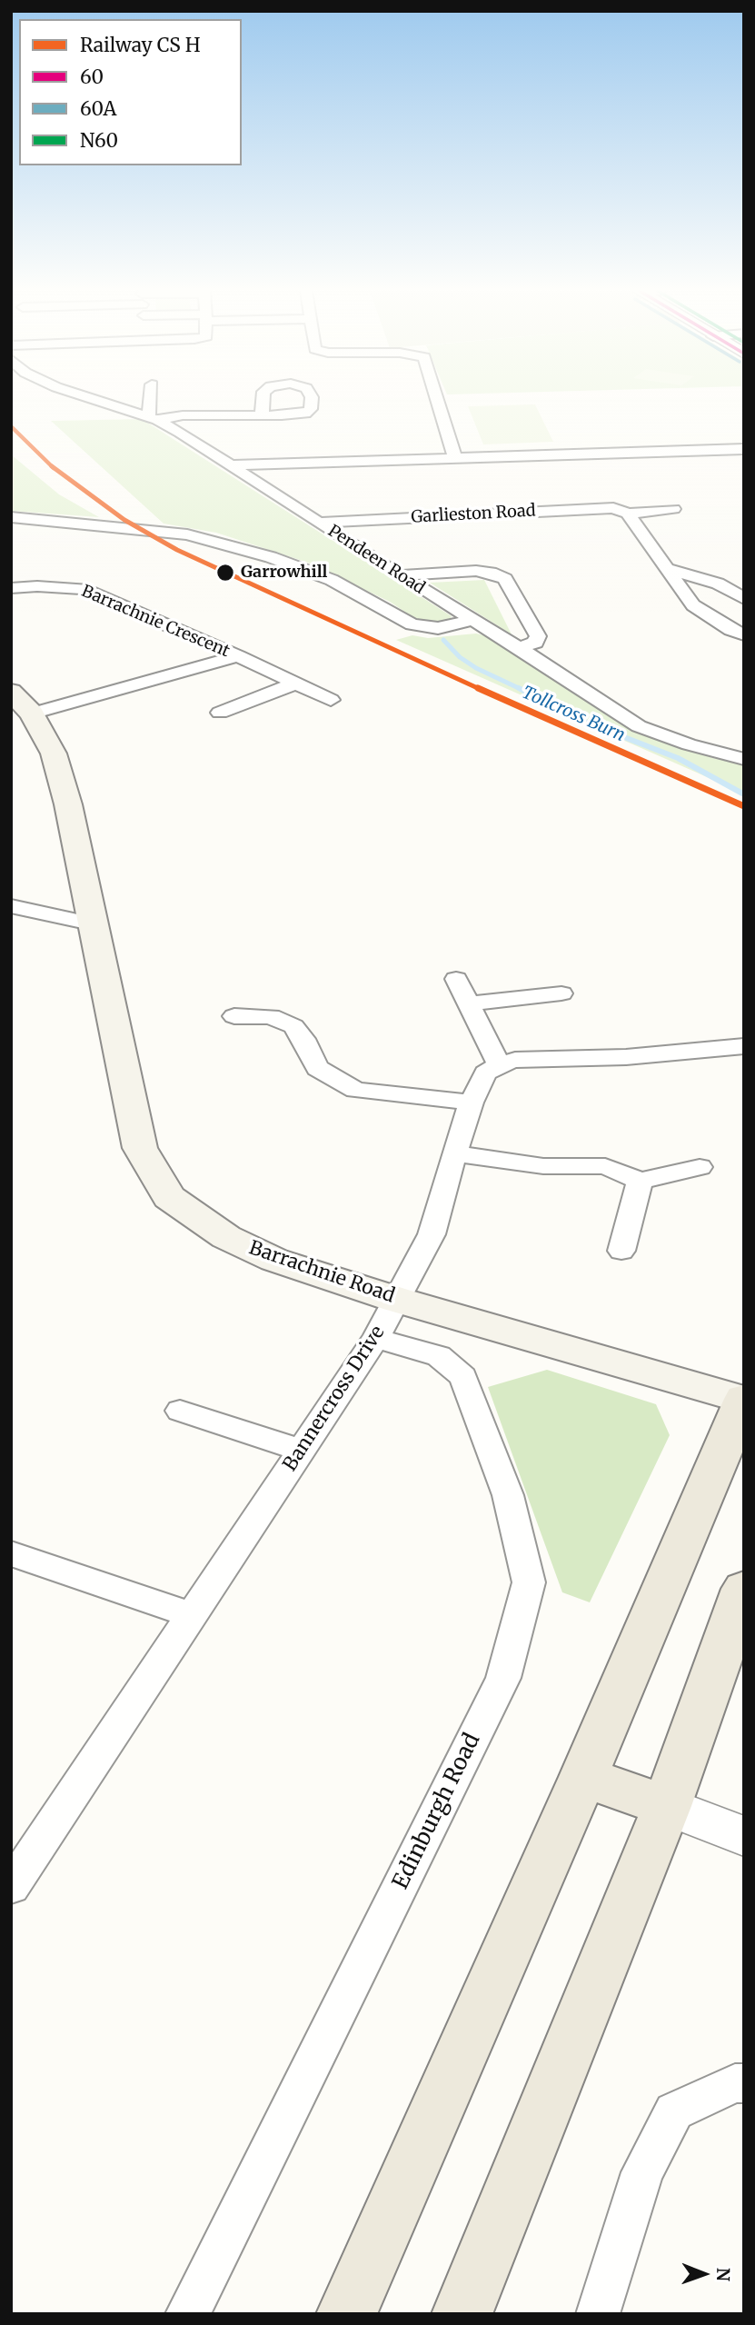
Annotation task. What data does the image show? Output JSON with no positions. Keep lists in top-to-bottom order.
{
  "streets": {
    "main road": ["Barrachnie Road"],
    "street": [
      "Garlieston Road",
      "Pendeen Road",
      "Barrachnie Crescent",
      "Bannercross Drive",
      "Edinburgh Road"
    ]
  },
  "crossings": [
    ["Garlieston Road", "Pendeen Road"],
    ["Barrachnie Crescent", "Barrachnie Road"],
    ["Barrachnie Road", "Bannercross Drive"],
    ["Bannercross Drive", "Edinburgh Road"]
  ],
  "water": ["Tollcross Burn"],
  "places": ["Garrowhill"],
  "legend": [
    "Railway CS H",
    "60",
    "60A",
    "N60"
  ],
  "north": "right"
}
